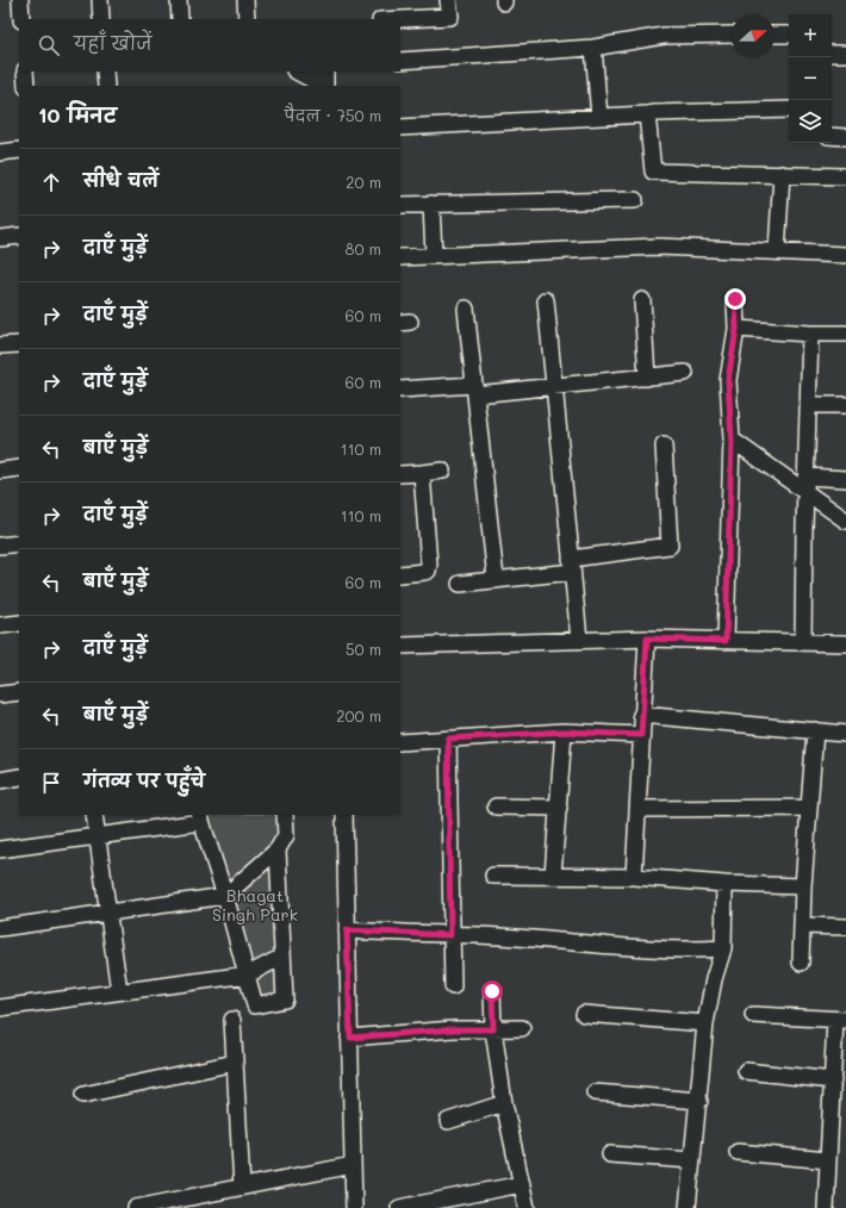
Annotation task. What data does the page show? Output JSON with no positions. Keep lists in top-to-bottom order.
{
  "parks": ["Bhagat Singh Park"],
  "north": "right",
  "page": {
    "map_buttons": ["+", "−"],
    "search": "यहाँ खोजें",
    "heading": ["10 मिनट", "पैदल · 750 m"],
    "list": [
      ["सीधे चलें", "20 m"],
      ["दाएँ मुड़ें", "80 m"],
      ["दाएँ मुड़ें", "60 m"],
      ["दाएँ मुड़ें", "60 m"],
      ["बाएँ मुड़ें", "110 m"],
      ["दाएँ मुड़ें", "110 m"],
      ["बाएँ मुड़ें", "60 m"],
      ["दाएँ मुड़ें", "50 m"],
      ["बाएँ मुड़ें", "200 m"],
      "गंतव्य पर पहुँचे"
    ]
  }
}
